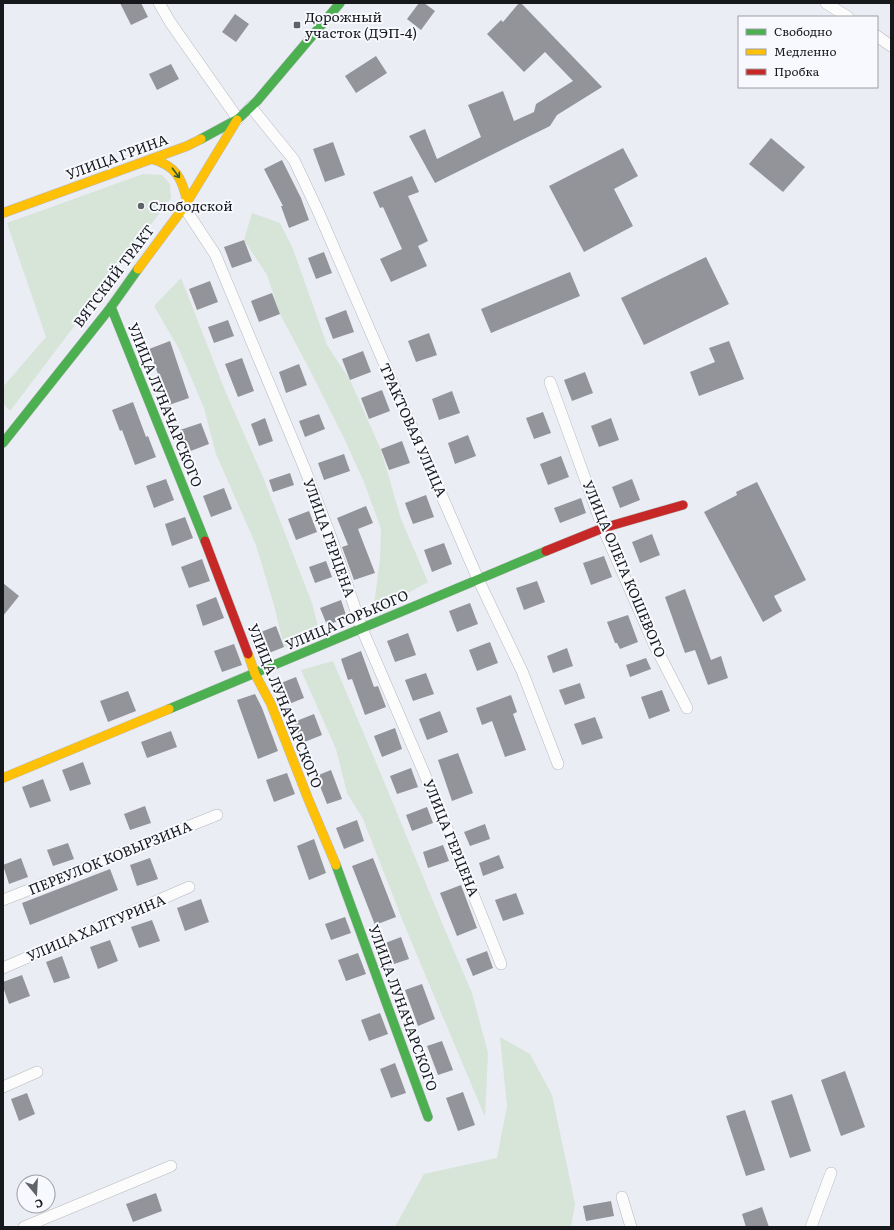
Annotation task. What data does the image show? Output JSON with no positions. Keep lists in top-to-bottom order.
{
  "streets": {
    "main road": [
      "УЛИЦА ГРИНА",
      "ВЯТСКИЙ ТРАКТ",
      "УЛИЦА ЛУНАЧАРСКОГО",
      "УЛИЦА ГОРЬКОГО"
    ],
    "street": [
      "ТРАКТОВАЯ УЛИЦА",
      "УЛИЦА ГЕРЦЕНА",
      "УЛИЦА ОЛЕГА КОШЕВОГО",
      "ПЕРЕУЛОК КОВЫРЗИНА",
      "УЛИЦА ХАЛТУРИНА"
    ]
  },
  "crossings": [
    ["УЛИЦА ГРИНА", "ВЯТСКИЙ ТРАКТ"],
    ["ВЯТСКИЙ ТРАКТ", "УЛИЦА ЛУНАЧАРСКОГО"],
    ["ВЯТСКИЙ ТРАКТ", "УЛИЦА ГЕРЦЕНА"],
    ["УЛИЦА ЛУНАЧАРСКОГО", "УЛИЦА ГОРЬКОГО"],
    ["ТРАКТОВАЯ УЛИЦА", "УЛИЦА ГОРЬКОГО"],
    ["УЛИЦА ГЕРЦЕНА", "УЛИЦА ГОРЬКОГО"],
    ["УЛИЦА ОЛЕГА КОШЕВОГО", "УЛИЦА ГОРЬКОГО"]
  ],
  "places": {
    "transit": ["Дорожный участок (ДЭП-4)"],
    "other": ["Слободской"]
  },
  "legend": ["Свободно", "Медленно", "Пробка"],
  "north": "bottom"
}
